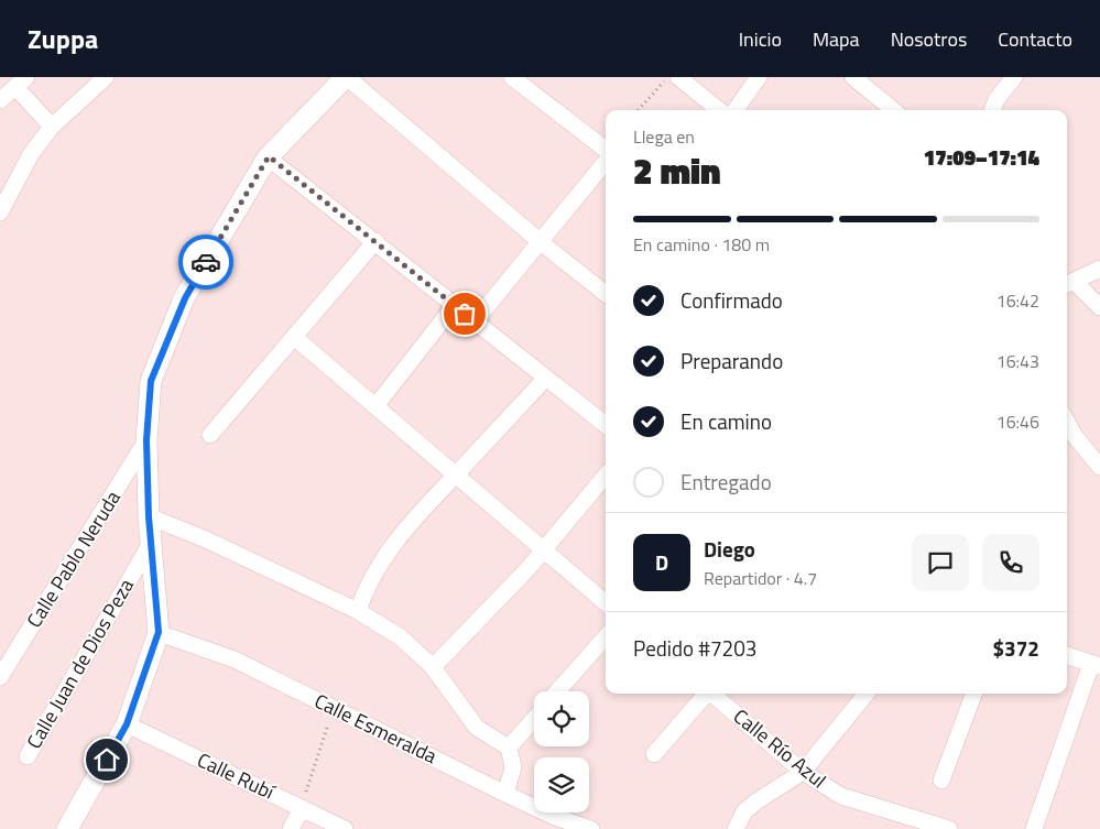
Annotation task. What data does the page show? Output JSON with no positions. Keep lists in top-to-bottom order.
{
  "streets": {
    "street": [
      "Calle Pablo Neruda",
      "Calle Juan de Dios Peza",
      "Calle Esmeralda",
      "Calle Río Azul",
      "Calle Rubí"
    ]
  },
  "page": {
    "header": "Zuppa",
    "nav": [
      "Inicio",
      "Mapa",
      "Nosotros",
      "Contacto"
    ],
    "heading": ["2 min", "Llega en", "17:09–17:14"],
    "panel": [
      "Diego",
      "Repartidor · 4.7",
      "Pedido #7203",
      "$372"
    ],
    "bar": "En camino · 180 m",
    "list": [
      ["Confirmado", "16:42"],
      ["Preparando", "16:43"],
      ["En camino", "16:46"],
      "Entregado"
    ],
    "round": "D"
  }
}
